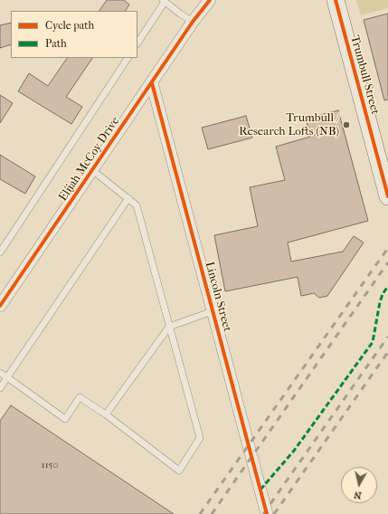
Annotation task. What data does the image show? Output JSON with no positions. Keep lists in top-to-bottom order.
{
  "streets": {
    "street": ["Trumbull Street", "Elijah McCoy Drive", "Lincoln Street"]
  },
  "crossings": [
    ["Elijah McCoy Drive", "Lincoln Street"]
  ],
  "places": ["Trumbull / Research Lofts (NB)"],
  "house_numbers": ["1150"],
  "legend": ["Cycle path", "Path"],
  "north": "bottom"
}
